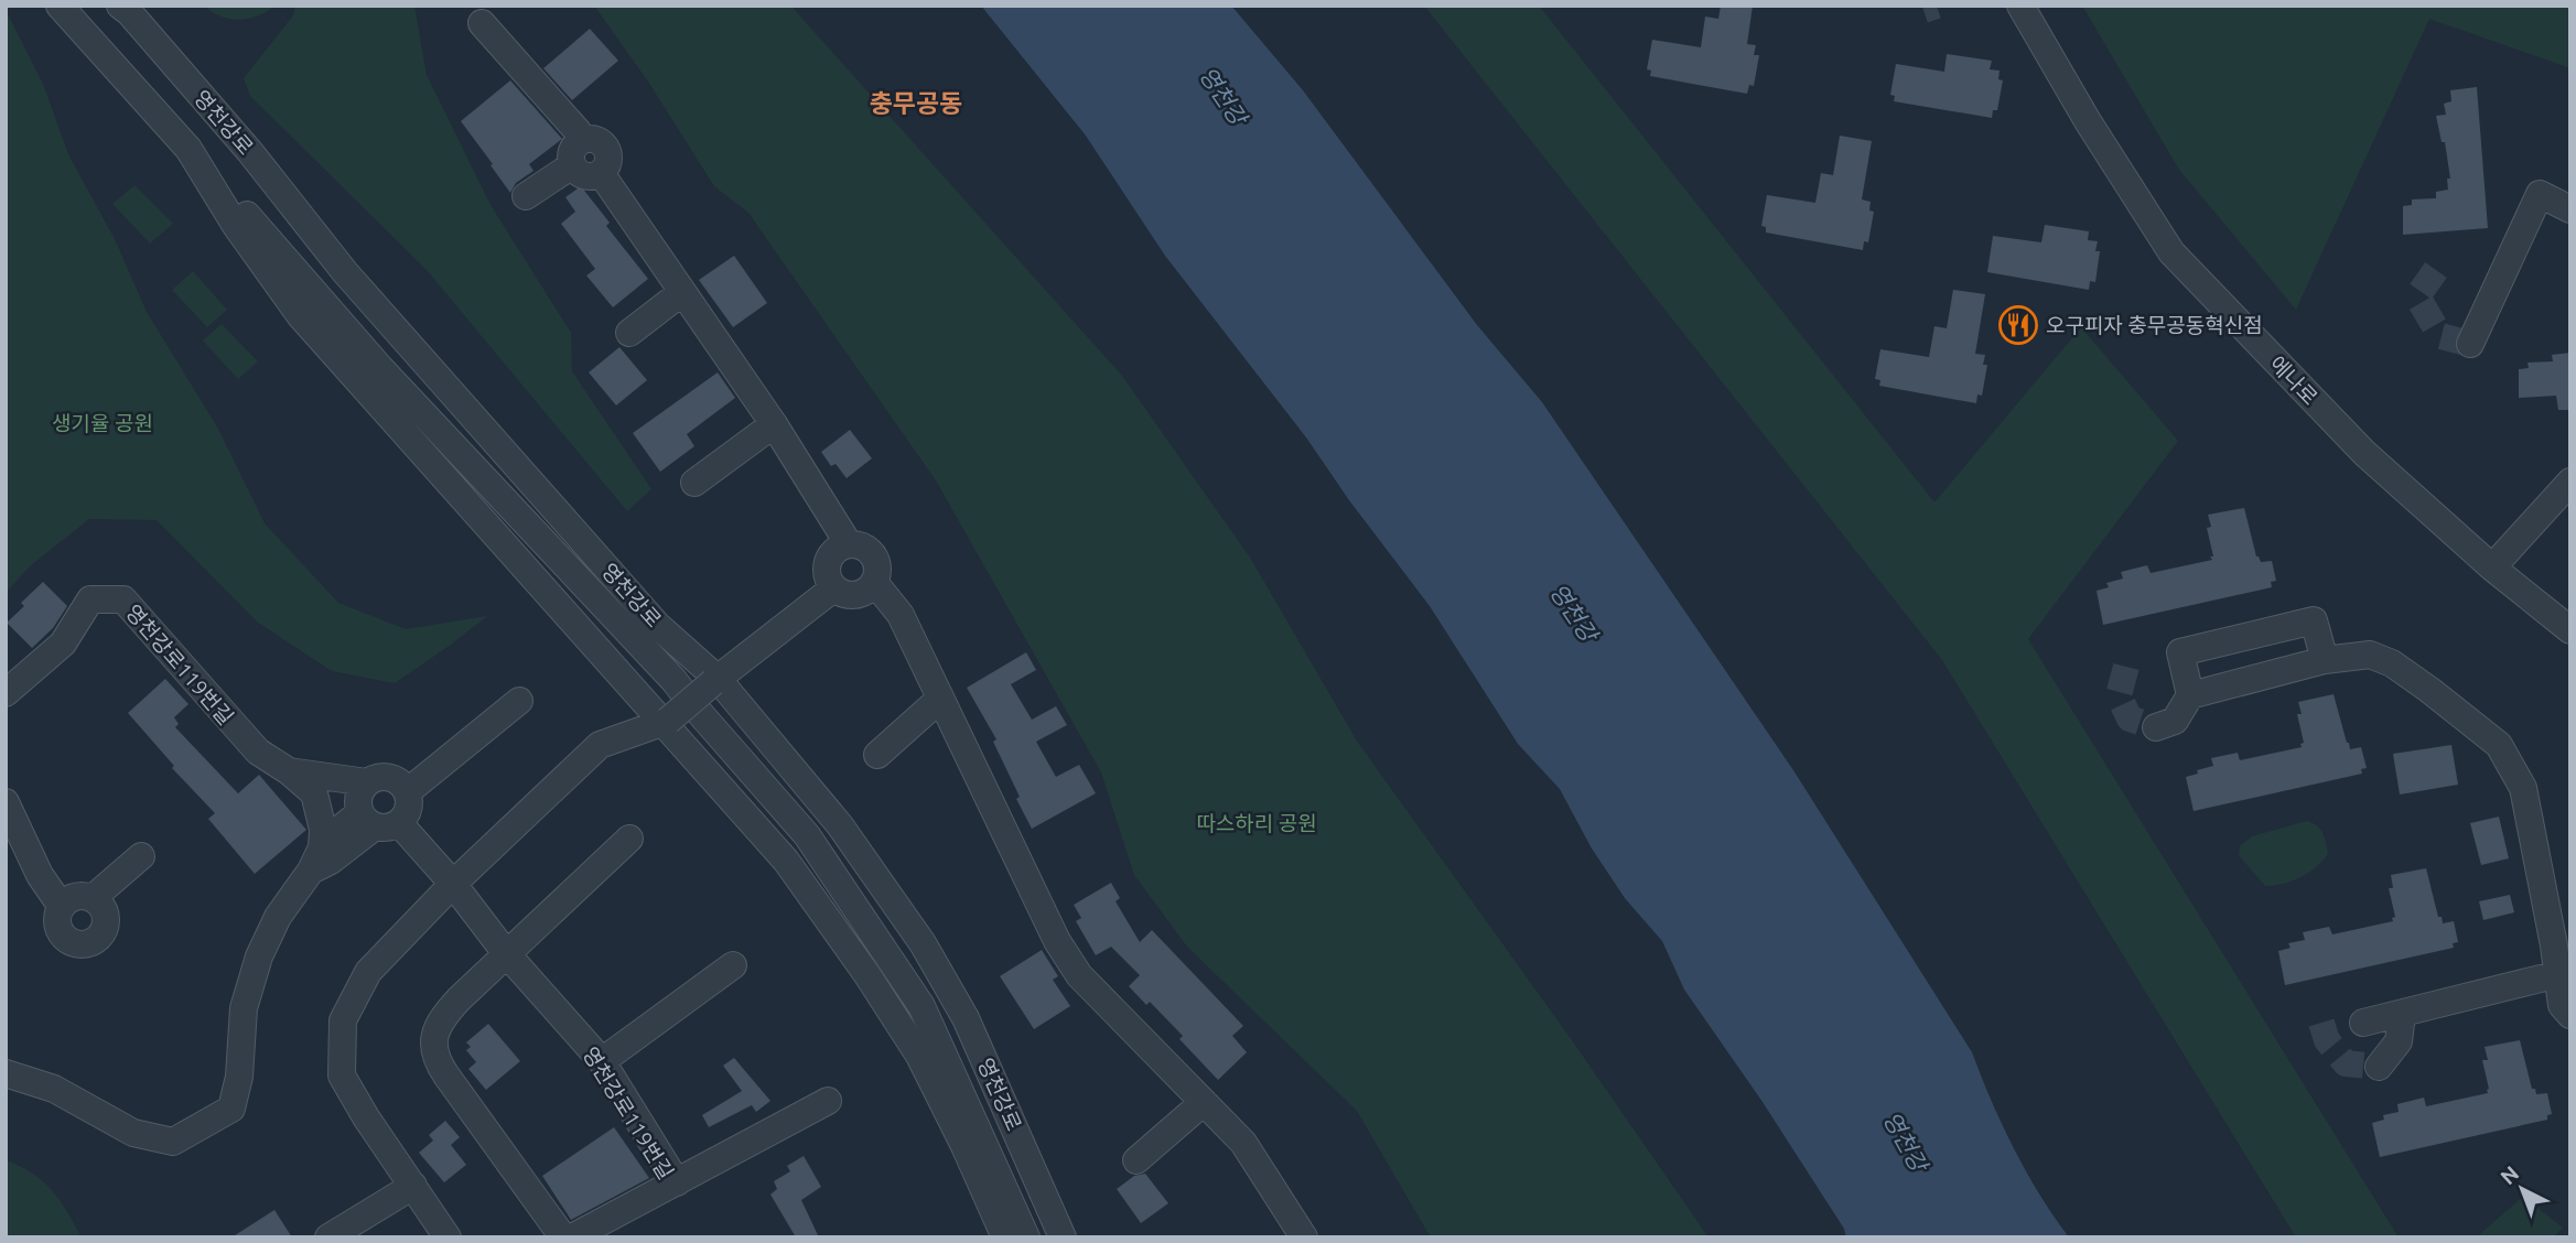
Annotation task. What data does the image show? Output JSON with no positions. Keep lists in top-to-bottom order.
{
  "streets": {
    "street": ["영천강로", "에나로", "영천강로119번길"]
  },
  "districts": ["충무공동"],
  "water": ["영천강"],
  "parks": ["생기율 공원", "따스하리 공원"],
  "places": {
    "restaurant": ["오구피자 충무공동혁신점"]
  },
  "north": "top left"
}
